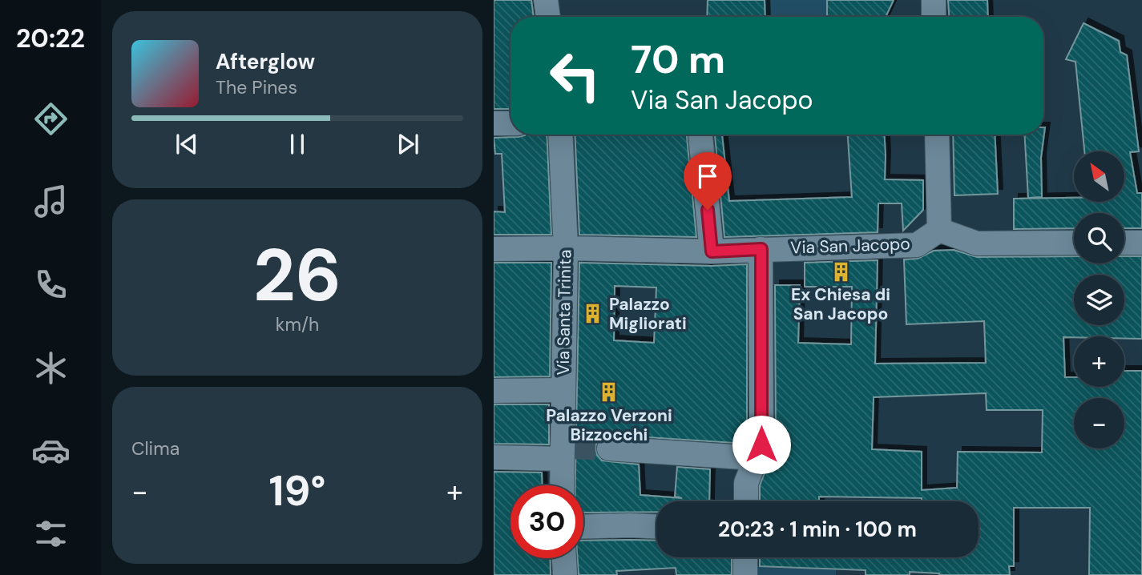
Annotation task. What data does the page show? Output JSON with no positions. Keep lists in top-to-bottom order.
{
  "streets": {
    "street": ["Via San Jacopo", "Via Santa Trinita"]
  },
  "crossings": [
    ["Via San Jacopo", "Via Santa Trinita"]
  ],
  "places": {
    "building": ["Ex Chiesa di San Jacopo", "Palazzo Migliorati", "Palazzo Verzoni Bizzocchi"]
  },
  "north": "top left",
  "page": {
    "tabs": "20:22",
    "turn": ["70 m", "Via San Jacopo"],
    "song": ["Afterglow", "The Pines"],
    "map_buttons": ["+", "−"],
    "tile": [
      ["26", "km/h"],
      "Clima"
    ],
    "heat": ["−", "19°", "+"],
    "limit": "30",
    "trip": "20:23 · 1 min · 100 m"
  }
}
